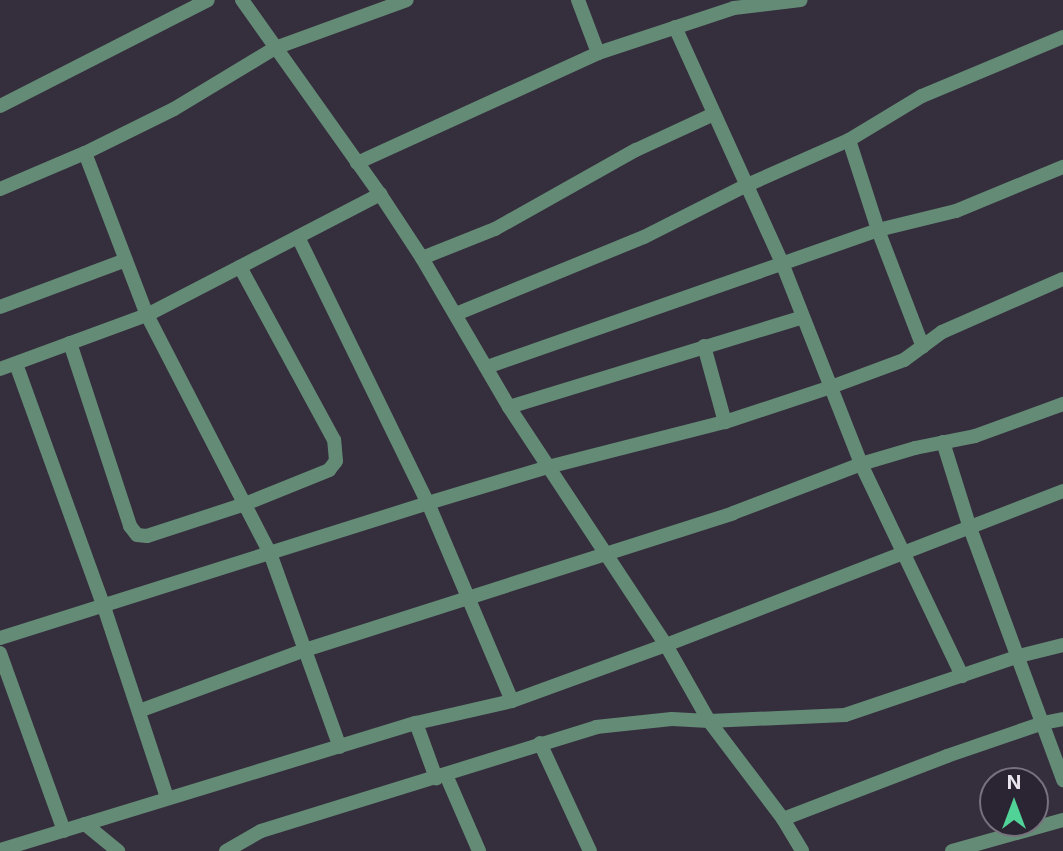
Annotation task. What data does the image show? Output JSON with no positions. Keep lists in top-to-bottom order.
{
  "north": "top"
}
